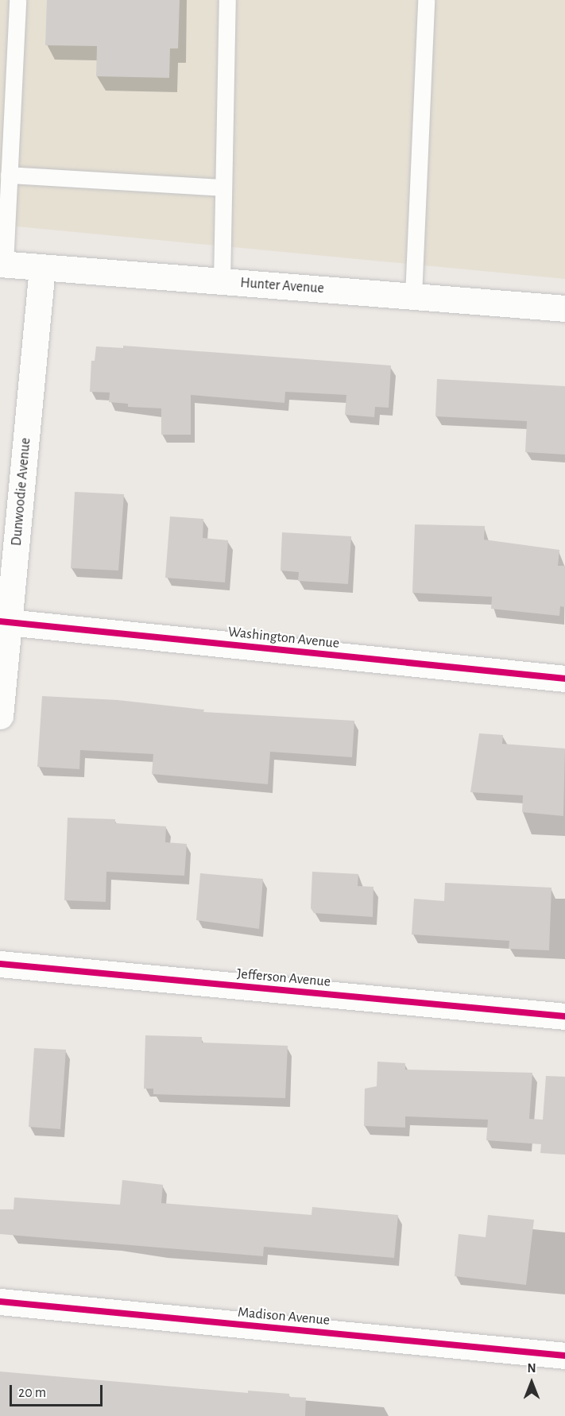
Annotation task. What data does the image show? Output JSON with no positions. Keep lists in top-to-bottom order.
{
  "streets": {
    "street": [
      "Hunter Avenue",
      "Dunwoodie Avenue",
      "Washington Avenue",
      "Jefferson Avenue",
      "Madison Avenue"
    ]
  },
  "crossings": [
    ["Hunter Avenue", "Dunwoodie Avenue"],
    ["Dunwoodie Avenue", "Washington Avenue"]
  ],
  "scale_bar": "20 m",
  "north": "top"
}
